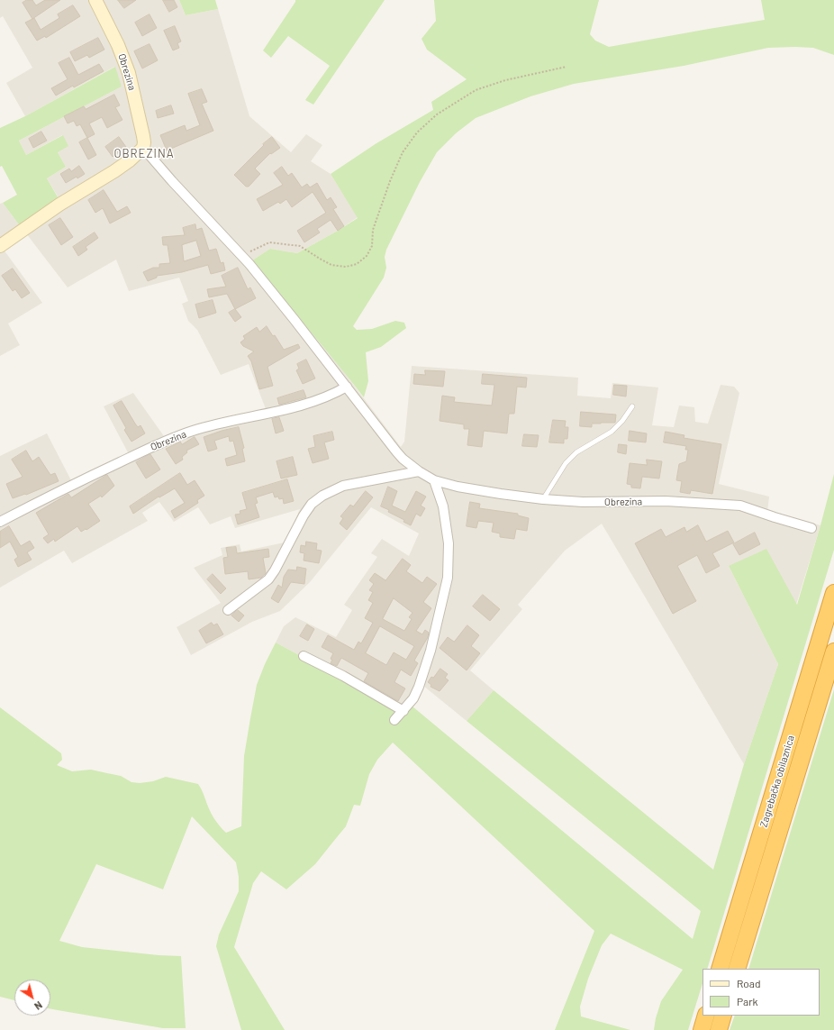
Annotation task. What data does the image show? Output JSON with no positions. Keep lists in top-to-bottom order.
{
  "streets": {
    "highway": ["Zagrebačka obilaznica"],
    "street": ["Obrezina"]
  },
  "districts": ["OBREZINA"],
  "legend": ["Road", "Park"],
  "north": "bottom right"
}
